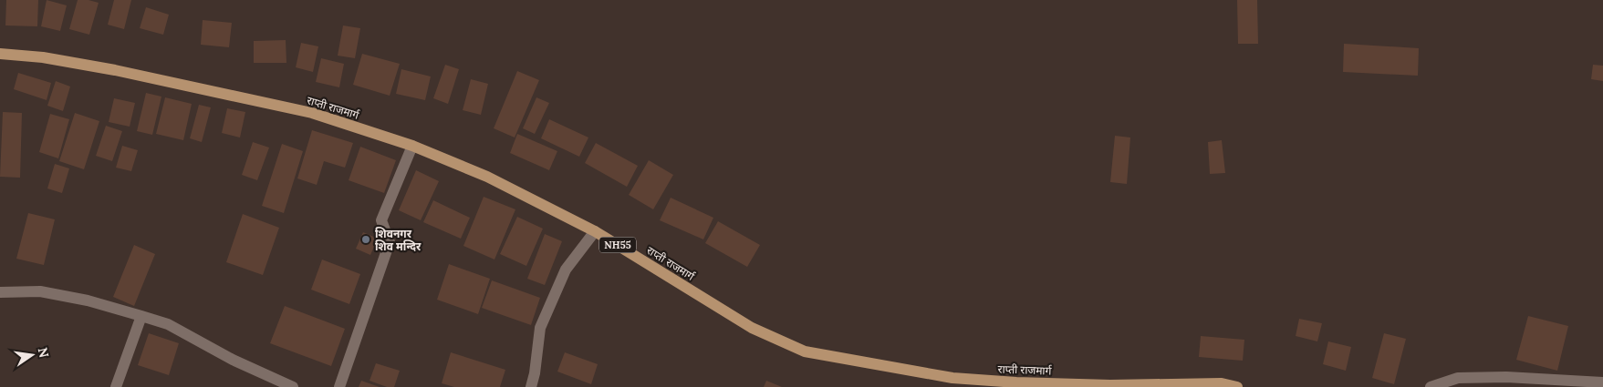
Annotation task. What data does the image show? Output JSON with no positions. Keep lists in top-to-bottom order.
{
  "streets": {
    "main road": ["राप्ती राजमार्ग", "NH55"]
  },
  "places": ["शिवनगर शिव मन्दिर"],
  "north": "right"
}
